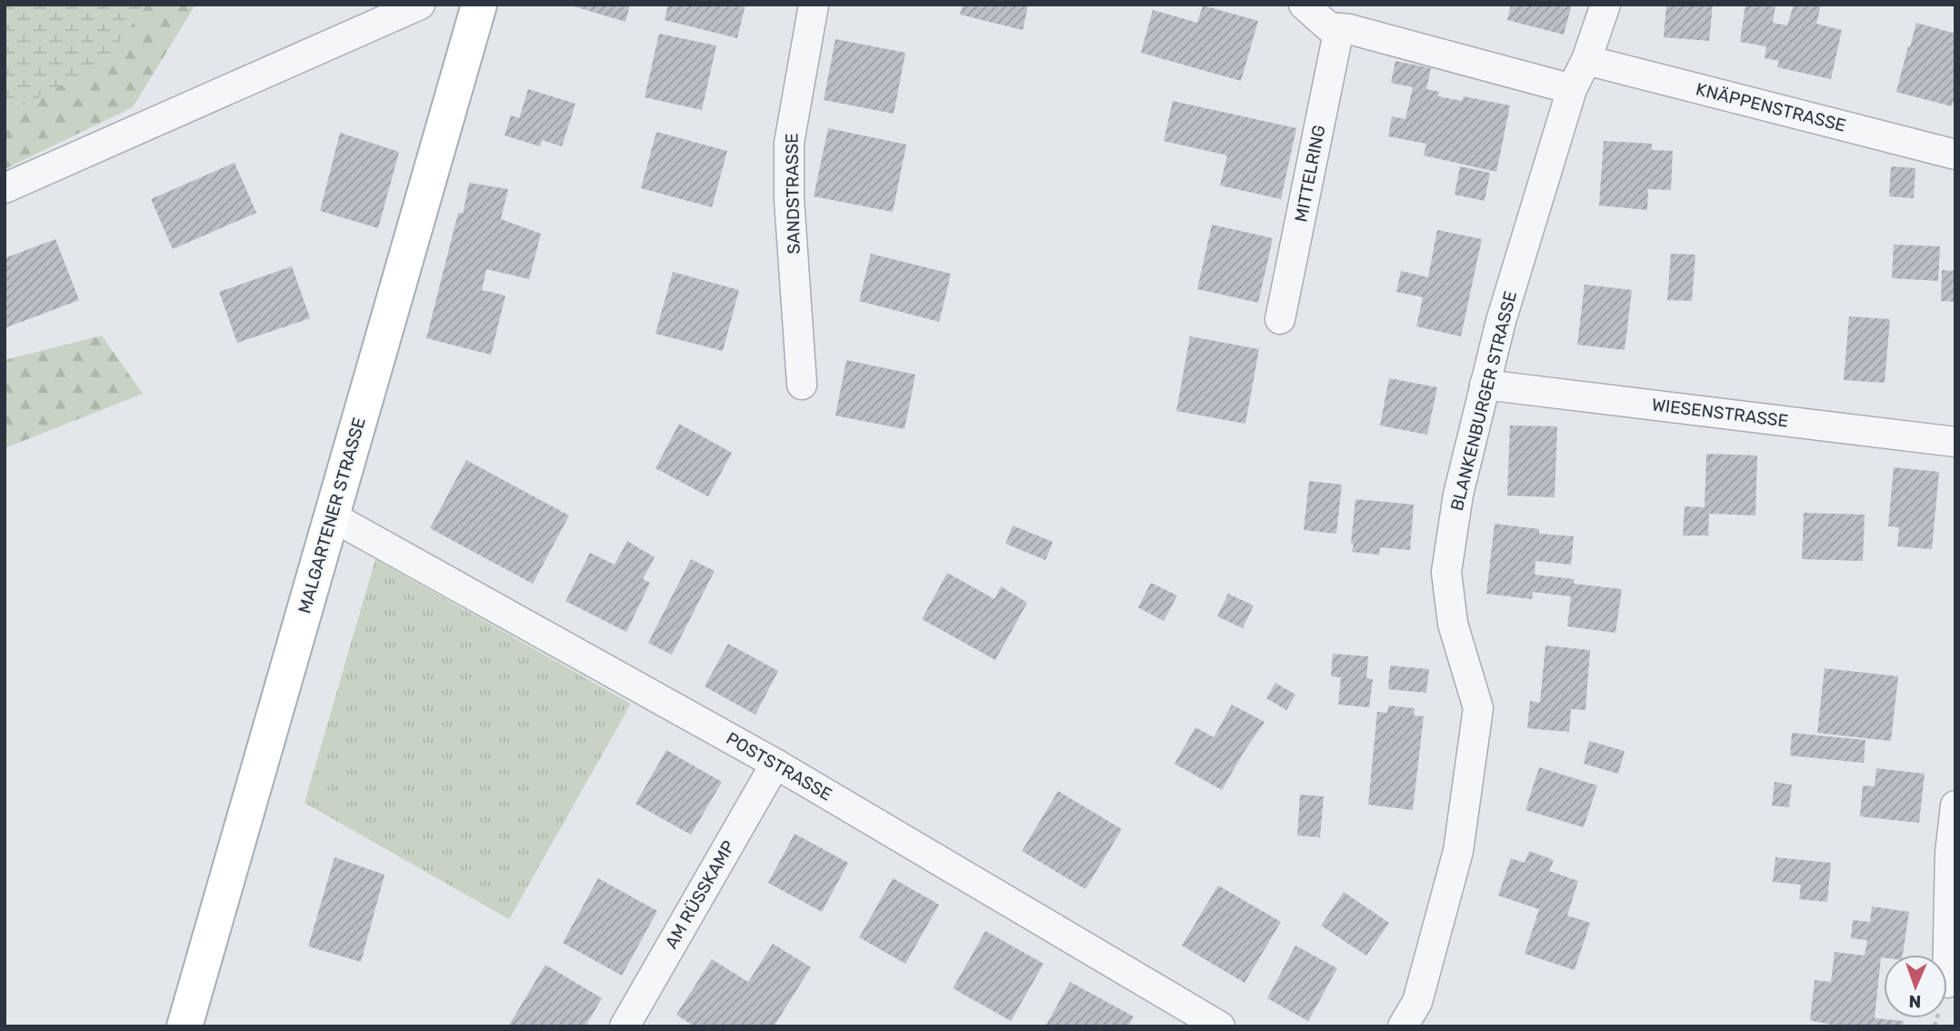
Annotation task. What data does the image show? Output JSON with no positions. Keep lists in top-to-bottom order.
{
  "streets": {
    "street": [
      "KNÄPPENSTRASSE",
      "MITTELRING",
      "SANDSTRASSE",
      "BLANKENBURGER STRASSE",
      "WIESENSTRASSE",
      "MALGARTENER STRASSE",
      "POSTSTRASSE",
      "AM RÜSSKAMP"
    ]
  },
  "crossings": [
    ["KNÄPPENSTRASSE", "BLANKENBURGER STRASSE"],
    ["BLANKENBURGER STRASSE", "WIESENSTRASSE"],
    ["MALGARTENER STRASSE", "POSTSTRASSE"],
    ["POSTSTRASSE", "AM RÜSSKAMP"]
  ],
  "north": "bottom"
}
